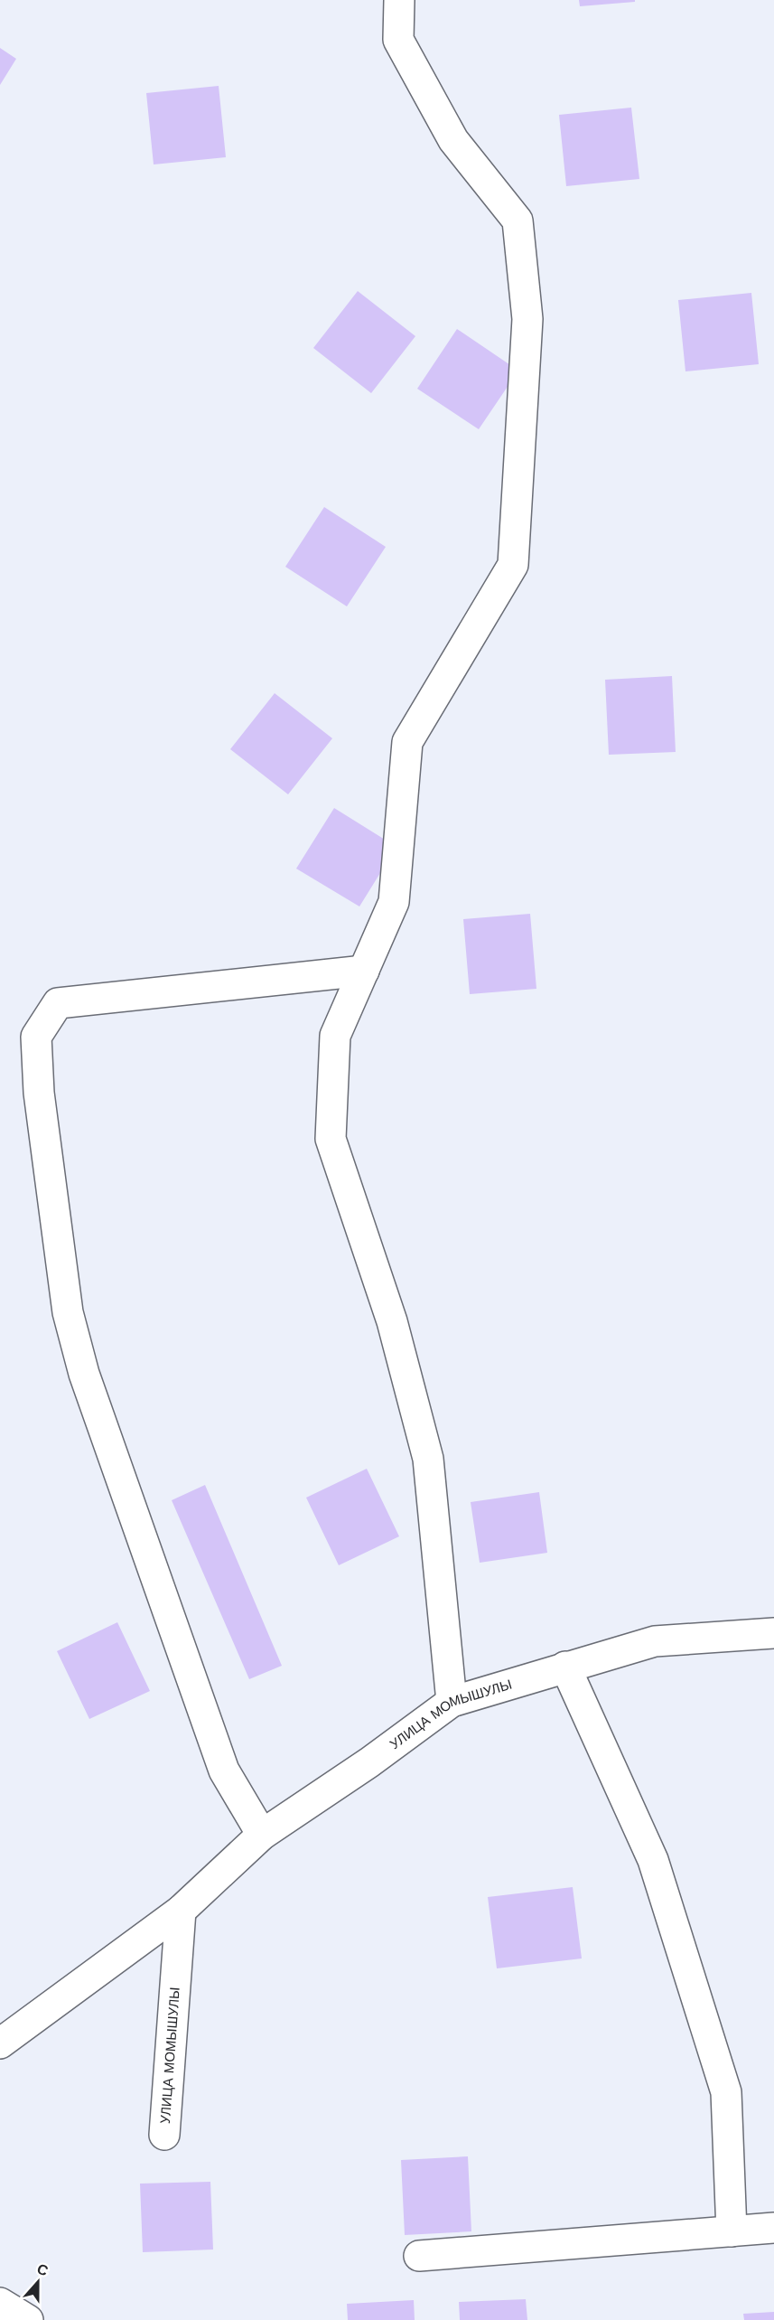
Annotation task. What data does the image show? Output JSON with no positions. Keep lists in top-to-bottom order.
{
  "streets": {
    "street": ["УЛИЦА МОМЫШУЛЫ"]
  },
  "north": "top"
}
